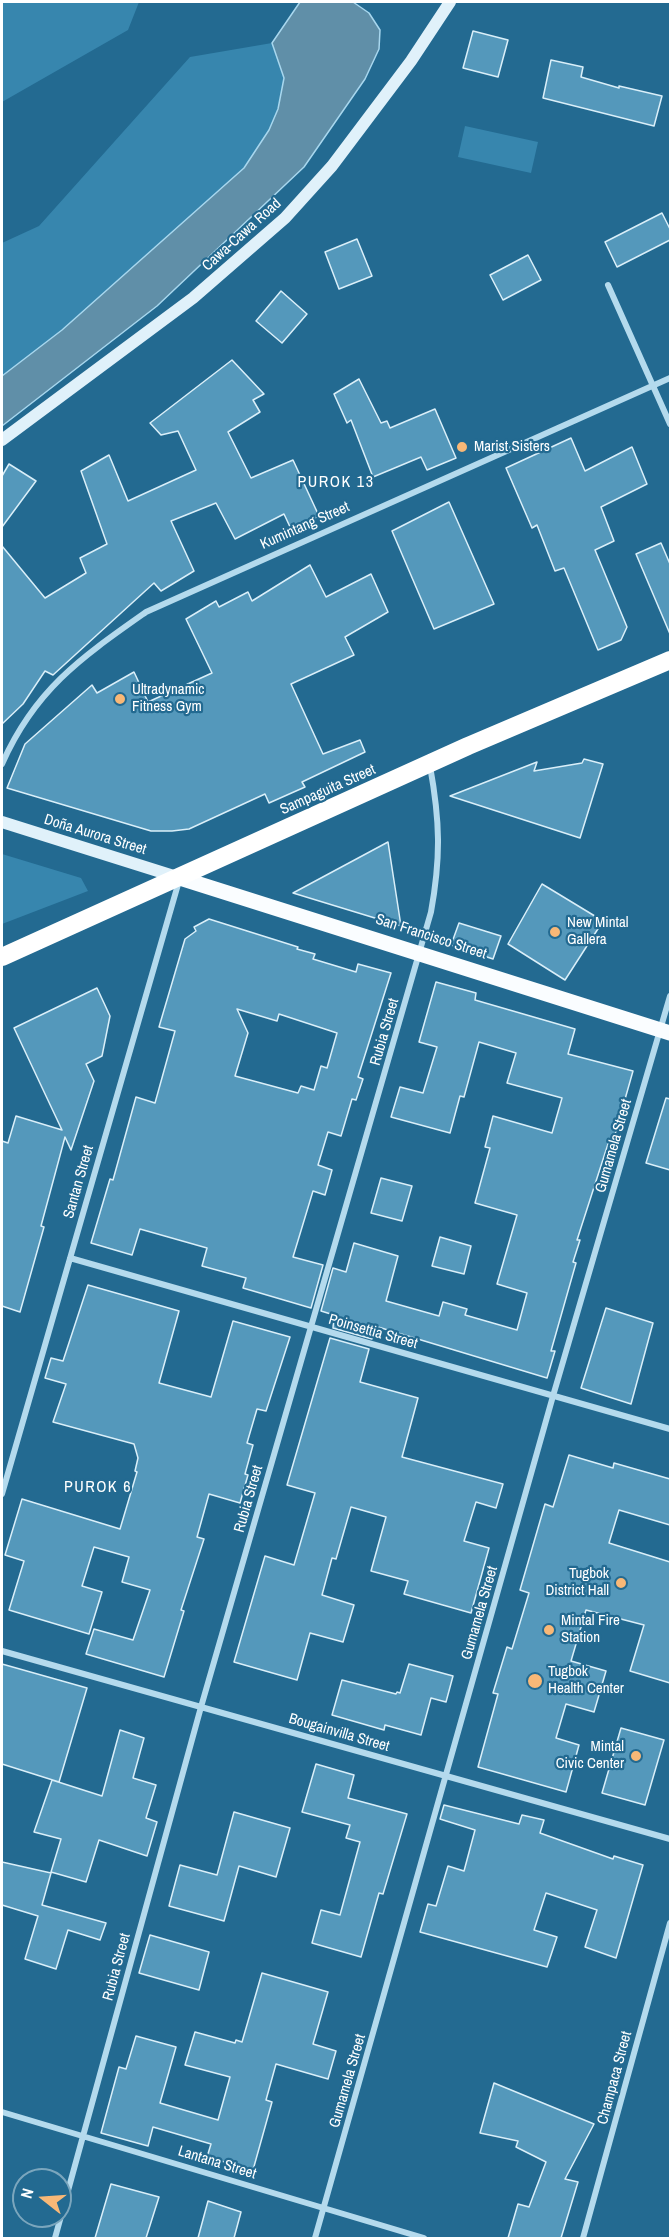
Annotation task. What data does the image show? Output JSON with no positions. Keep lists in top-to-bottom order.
{
  "streets": {
    "highway": ["Sampaguita Street"],
    "main road": ["San Francisco Street"],
    "street": [
      "Cawa-Cawa Road",
      "Kumintang Street",
      "Doña Aurora Street",
      "Rubia Street",
      "Gumamela Street",
      "Santan Street",
      "Poinsettia Street",
      "Bougainvilla Street",
      "Champaca Street",
      "Lantana Street"
    ]
  },
  "crossings": [
    ["Sampaguita Street", "Doña Aurora Street"],
    ["Sampaguita Street", "San Francisco Street"],
    ["Sampaguita Street", "Rubia Street"],
    ["Sampaguita Street", "Santan Street"],
    ["Doña Aurora Street", "San Francisco Street"],
    ["Doña Aurora Street", "Santan Street"],
    ["San Francisco Street", "Rubia Street"],
    ["San Francisco Street", "Gumamela Street"],
    ["San Francisco Street", "Santan Street"],
    ["Rubia Street", "Poinsettia Street"],
    ["Rubia Street", "Bougainvilla Street"],
    ["Rubia Street", "Lantana Street"],
    ["Gumamela Street", "Poinsettia Street"],
    ["Gumamela Street", "Bougainvilla Street"],
    ["Gumamela Street", "Lantana Street"],
    ["Santan Street", "Poinsettia Street"]
  ],
  "districts": ["PUROK 13", "PUROK 6"],
  "places": [
    "Marist Sisters",
    "Ultradynamic Fitness Gym",
    "New Mintal Gallera",
    "Tugbok District Hall",
    "Mintal Fire Station",
    "Tugbok Health Center",
    "Mintal Civic Center"
  ],
  "north": "left"
}
